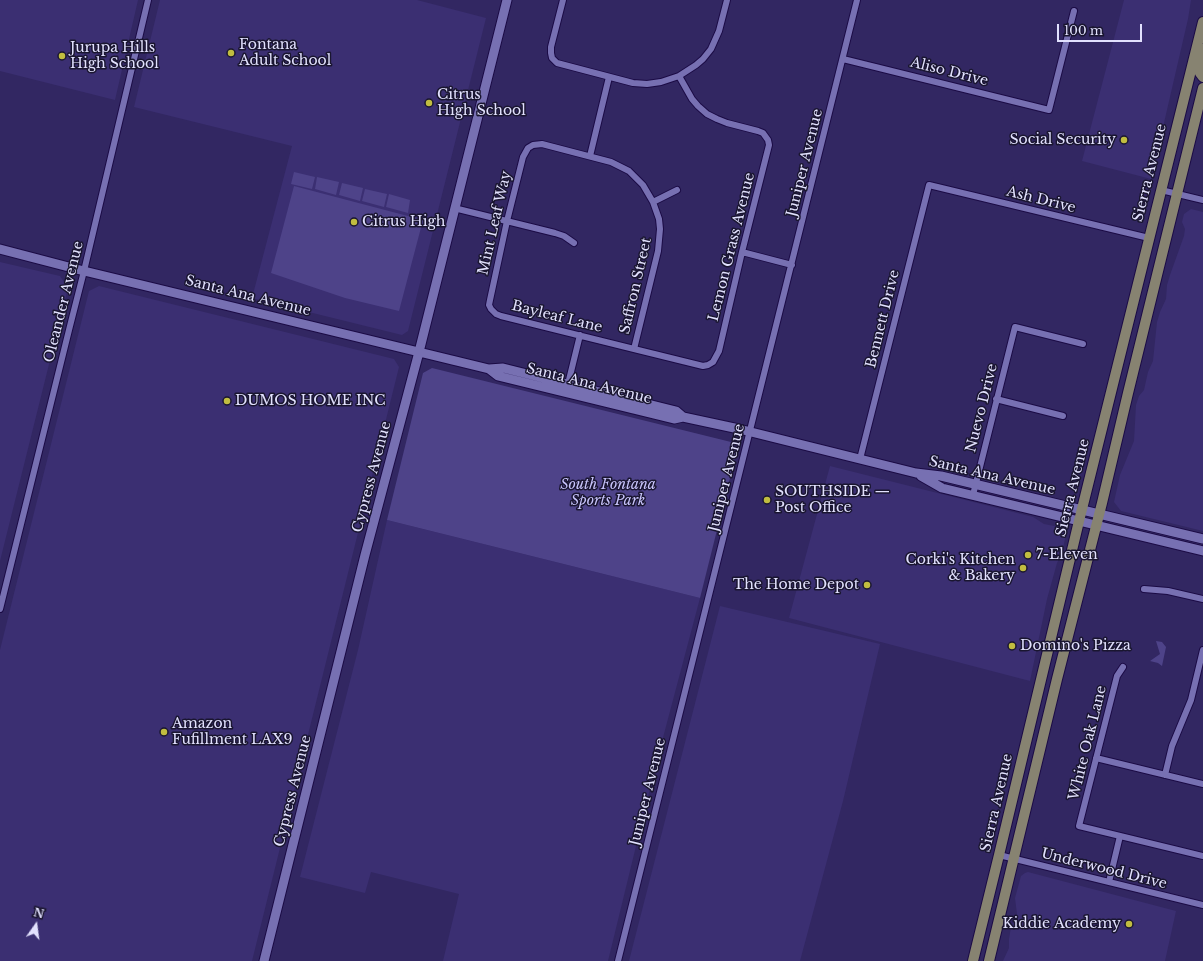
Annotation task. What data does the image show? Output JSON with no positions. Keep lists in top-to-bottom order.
{
  "streets": {
    "main road": ["Sierra Avenue"],
    "street": [
      "Aliso Drive",
      "Juniper Avenue",
      "Ash Drive",
      "Mint Leaf Way",
      "Lemon Grass Avenue",
      "Saffron Street",
      "Santa Ana Avenue",
      "Oleander Avenue",
      "Bayleaf Lane",
      "Bennett Drive",
      "Nuevo Drive",
      "Cypress Avenue",
      "White Oak Lane",
      "Underwood Drive"
    ]
  },
  "crossings": [
    ["Aliso Drive", "Juniper Avenue"],
    ["Juniper Avenue", "Santa Ana Avenue"],
    ["Sierra Avenue", "Ash Drive"],
    ["Sierra Avenue", "Santa Ana Avenue"],
    ["Sierra Avenue", "Underwood Drive"],
    ["Ash Drive", "Bennett Drive"],
    ["Mint Leaf Way", "Saffron Street"],
    ["Mint Leaf Way", "Bayleaf Lane"],
    ["Lemon Grass Avenue", "Bayleaf Lane"],
    ["Saffron Street", "Bayleaf Lane"],
    ["Santa Ana Avenue", "Oleander Avenue"],
    ["Santa Ana Avenue", "Bennett Drive"],
    ["Santa Ana Avenue", "Nuevo Drive"],
    ["Santa Ana Avenue", "Cypress Avenue"]
  ],
  "parks": ["South Fontana Sports Park"],
  "places": [
    "Fontana Adult School",
    "Jurupa Hills High School",
    "Citrus High School",
    "Social Security",
    "Citrus High",
    "DUMOS HOME INC",
    "SOUTHSIDE — Post Office",
    "7-Eleven",
    "Corki's Kitchen & Bakery",
    "The Home Depot",
    "Domino's Pizza",
    "Amazon Fufillment LAX9",
    "Kiddie Academy"
  ],
  "scale_bar": "100 m",
  "north": "top"
}
